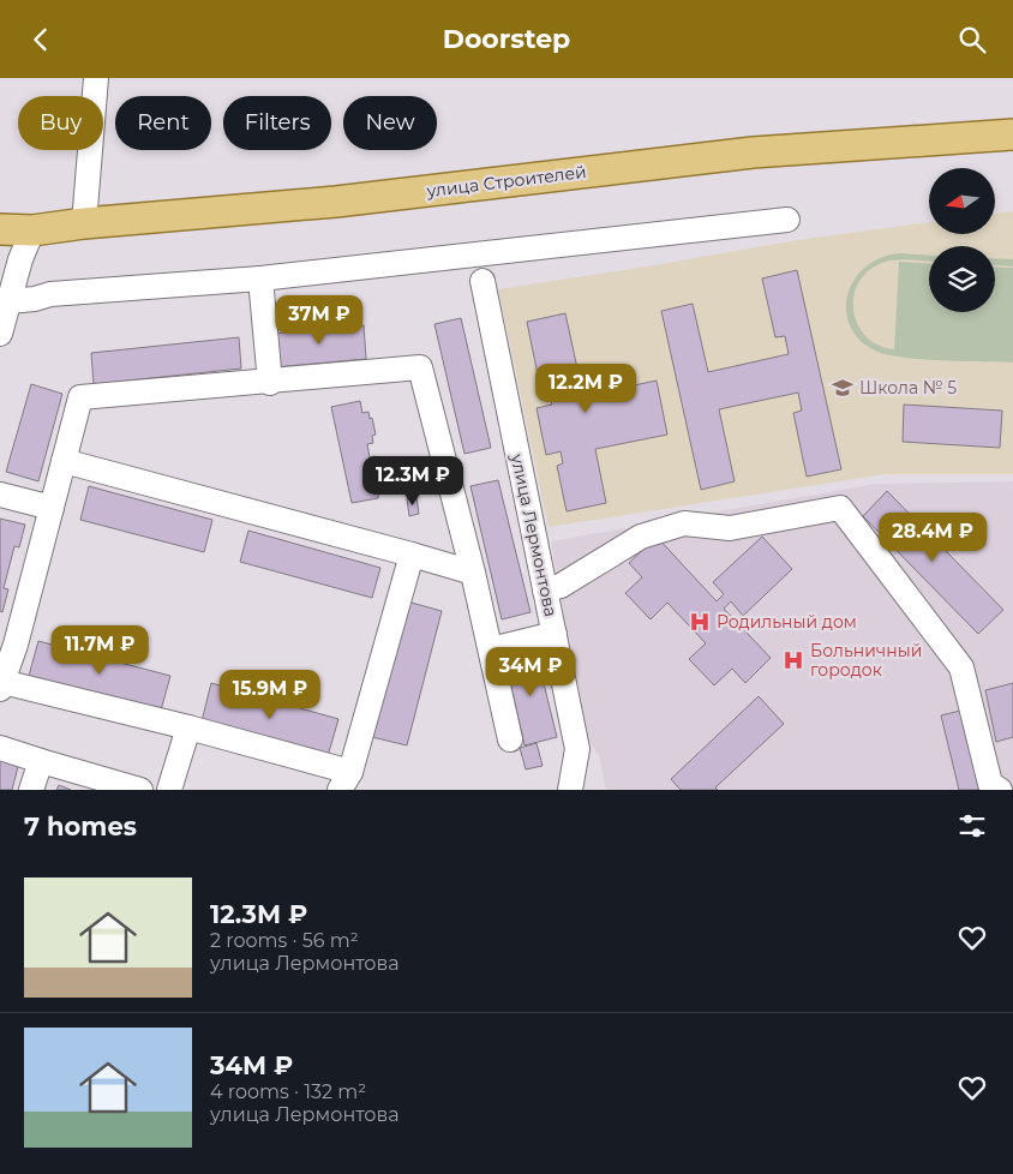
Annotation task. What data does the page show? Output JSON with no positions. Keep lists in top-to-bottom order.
{
  "streets": {
    "main road": ["улица Строителей"],
    "street": ["улица Лермонтова"]
  },
  "places": {
    "school or university": ["Школа № 5"],
    "hospital": ["Родильный дом", "Больничный городок"]
  },
  "north": "left",
  "page": {
    "header": "Doorstep",
    "chip": [
      "Buy",
      "Rent",
      "Filters",
      "New"
    ],
    "price": [
      "37M ₽",
      "12.2M ₽",
      "12.3M ₽",
      "28.4M ₽",
      "11.7M ₽",
      "34M ₽",
      "15.9M ₽"
    ],
    "heading": "7 homes",
    "list": [
      {
        "name": "12.3M ₽",
        "note": "2 rooms · 56 m² · улица Лермонтова"
      },
      {
        "name": "34M ₽",
        "note": "4 rooms · 132 m² · улица Лермонтова"
      }
    ]
  }
}
